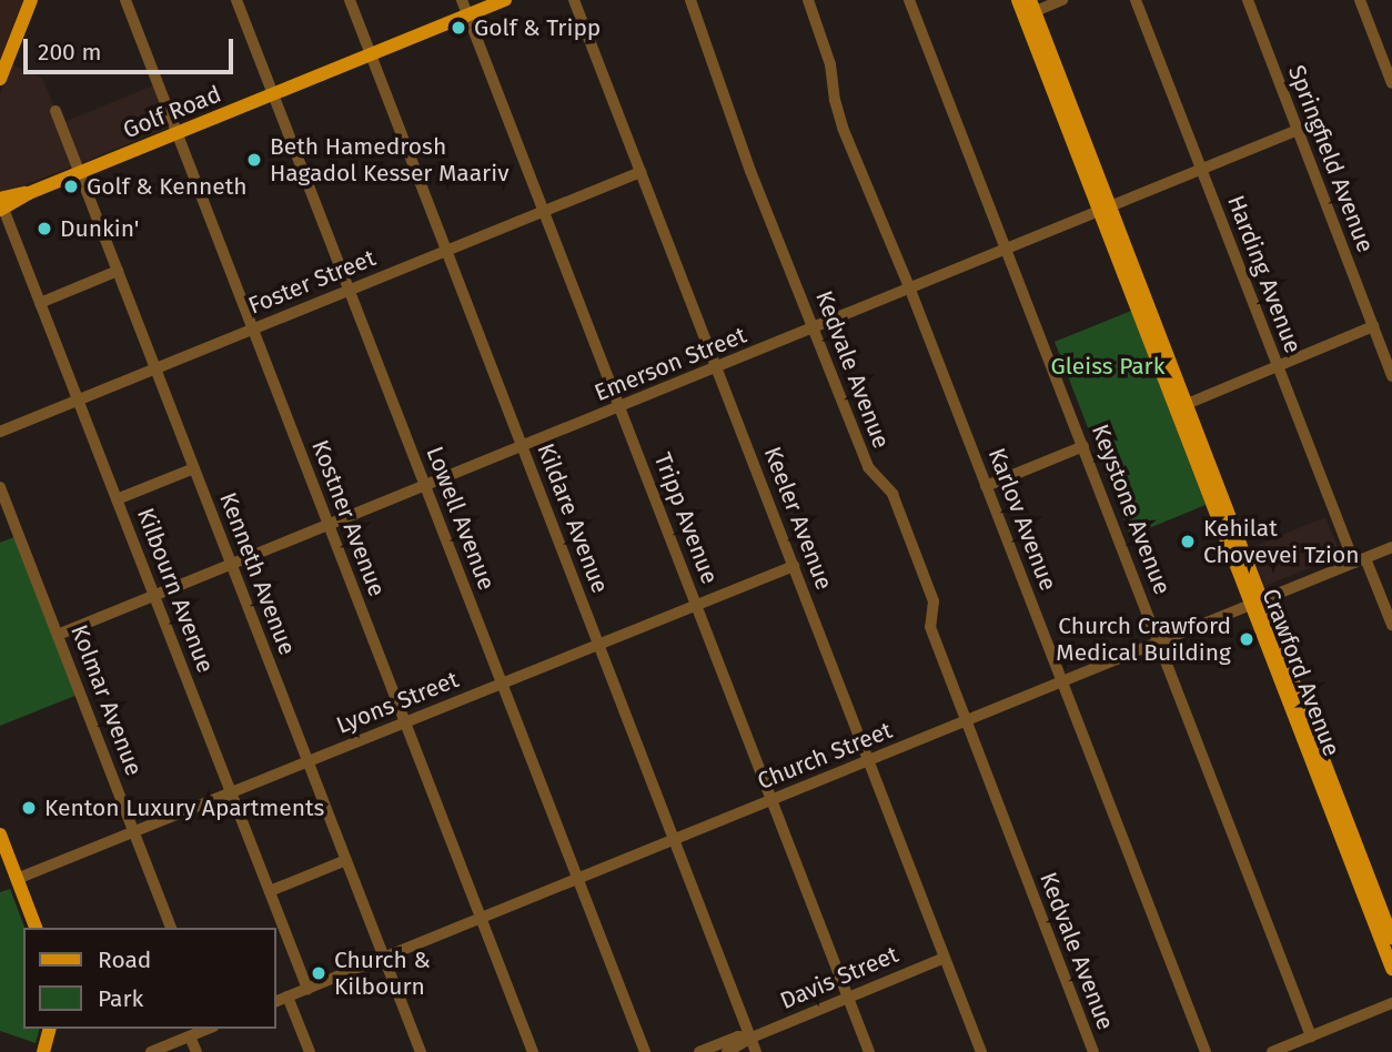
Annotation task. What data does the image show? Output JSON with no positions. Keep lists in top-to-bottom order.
{
  "streets": {
    "main road": ["Golf Road", "Crawford Avenue"],
    "street": [
      "Springfield Avenue",
      "Harding Avenue",
      "Foster Street",
      "Emerson Street",
      "Kedvale Avenue",
      "Keystone Avenue",
      "Kostner Avenue",
      "Lowell Avenue",
      "Kildare Avenue",
      "Tripp Avenue",
      "Keeler Avenue",
      "Karlov Avenue",
      "Kenneth Avenue",
      "Kilbourn Avenue",
      "Kolmar Avenue",
      "Lyons Street",
      "Church Street",
      "Davis Street"
    ]
  },
  "crossings": [
    ["Golf Road", "Kostner Avenue"],
    ["Golf Road", "Lowell Avenue"],
    ["Golf Road", "Kildare Avenue"],
    ["Golf Road", "Tripp Avenue"],
    ["Golf Road", "Kenneth Avenue"],
    ["Golf Road", "Kilbourn Avenue"],
    ["Springfield Avenue", "Emerson Street"],
    ["Harding Avenue", "Emerson Street"],
    ["Harding Avenue", "Church Street"],
    ["Foster Street", "Kostner Avenue"],
    ["Foster Street", "Lowell Avenue"],
    ["Foster Street", "Kildare Avenue"],
    ["Foster Street", "Tripp Avenue"],
    ["Foster Street", "Keeler Avenue"],
    ["Foster Street", "Kenneth Avenue"],
    ["Foster Street", "Kilbourn Avenue"],
    ["Emerson Street", "Kedvale Avenue"],
    ["Emerson Street", "Keystone Avenue"],
    ["Emerson Street", "Kostner Avenue"],
    ["Emerson Street", "Lowell Avenue"],
    ["Emerson Street", "Kildare Avenue"],
    ["Emerson Street", "Tripp Avenue"],
    ["Emerson Street", "Keeler Avenue"],
    ["Emerson Street", "Karlov Avenue"],
    ["Emerson Street", "Kenneth Avenue"],
    ["Emerson Street", "Kilbourn Avenue"],
    ["Emerson Street", "Crawford Avenue"],
    ["Emerson Street", "Kolmar Avenue"],
    ["Kedvale Avenue", "Church Street"],
    ["Keystone Avenue", "Church Street"],
    ["Kostner Avenue", "Lyons Street"],
    ["Kostner Avenue", "Church Street"],
    ["Lowell Avenue", "Lyons Street"],
    ["Lowell Avenue", "Church Street"],
    ["Kildare Avenue", "Lyons Street"],
    ["Kildare Avenue", "Church Street"],
    ["Kildare Avenue", "Davis Street"],
    ["Tripp Avenue", "Lyons Street"],
    ["Tripp Avenue", "Church Street"],
    ["Tripp Avenue", "Davis Street"],
    ["Keeler Avenue", "Lyons Street"],
    ["Keeler Avenue", "Church Street"],
    ["Keeler Avenue", "Davis Street"],
    ["Karlov Avenue", "Church Street"],
    ["Kenneth Avenue", "Lyons Street"],
    ["Kenneth Avenue", "Church Street"],
    ["Kilbourn Avenue", "Lyons Street"],
    ["Kilbourn Avenue", "Church Street"],
    ["Crawford Avenue", "Church Street"],
    ["Kolmar Avenue", "Lyons Street"]
  ],
  "parks": ["Gleiss Park"],
  "places": [
    "Golf & Tripp",
    "Beth Hamedrosh Hagadol Kesser Maariv",
    "Golf & Kenneth",
    "Dunkin'",
    "Kehilat Chovevei Tzion",
    "Church Crawford Medical Building",
    "Kenton Luxury Apartments",
    "Church & Kilbourn"
  ],
  "legend": ["Road", "Park"],
  "scale_bar": "200 m"
}
